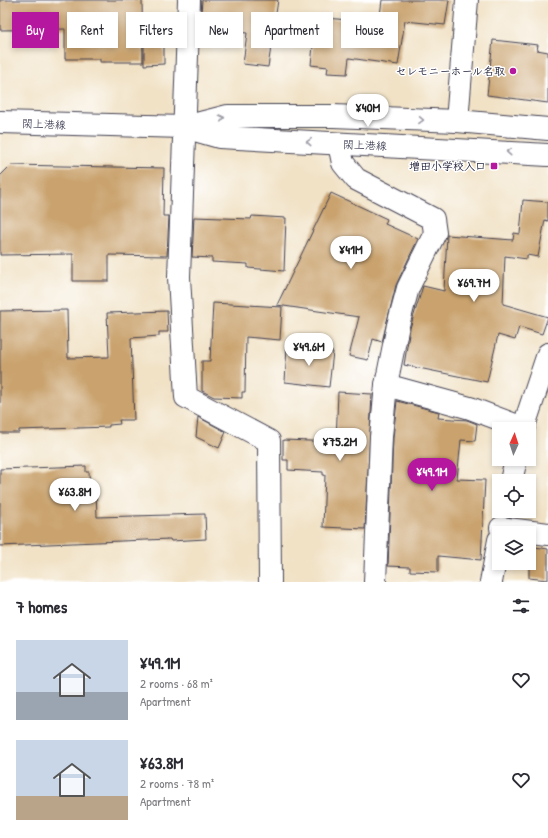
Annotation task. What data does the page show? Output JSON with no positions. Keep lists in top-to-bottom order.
{
  "streets": {
    "street": ["閖上港線"]
  },
  "places": {
    "other": ["セレモニーホール名取"],
    "transit": ["増田小学校入口"]
  },
  "north": "top",
  "page": {
    "chip": [
      "Buy",
      "Rent",
      "Filters",
      "New",
      "Apartment",
      "House"
    ],
    "price": [
      "¥40M",
      "¥41M",
      "¥69.7M",
      "¥49.6M",
      "¥75.2M",
      "¥49.1M",
      "¥63.8M"
    ],
    "heading": "7 homes",
    "list": [
      {
        "name": "¥49.1M",
        "note": "2 rooms · 68 m² · Apartment"
      },
      {
        "name": "¥63.8M",
        "note": "2 rooms · 78 m² · Apartment"
      }
    ]
  }
}
